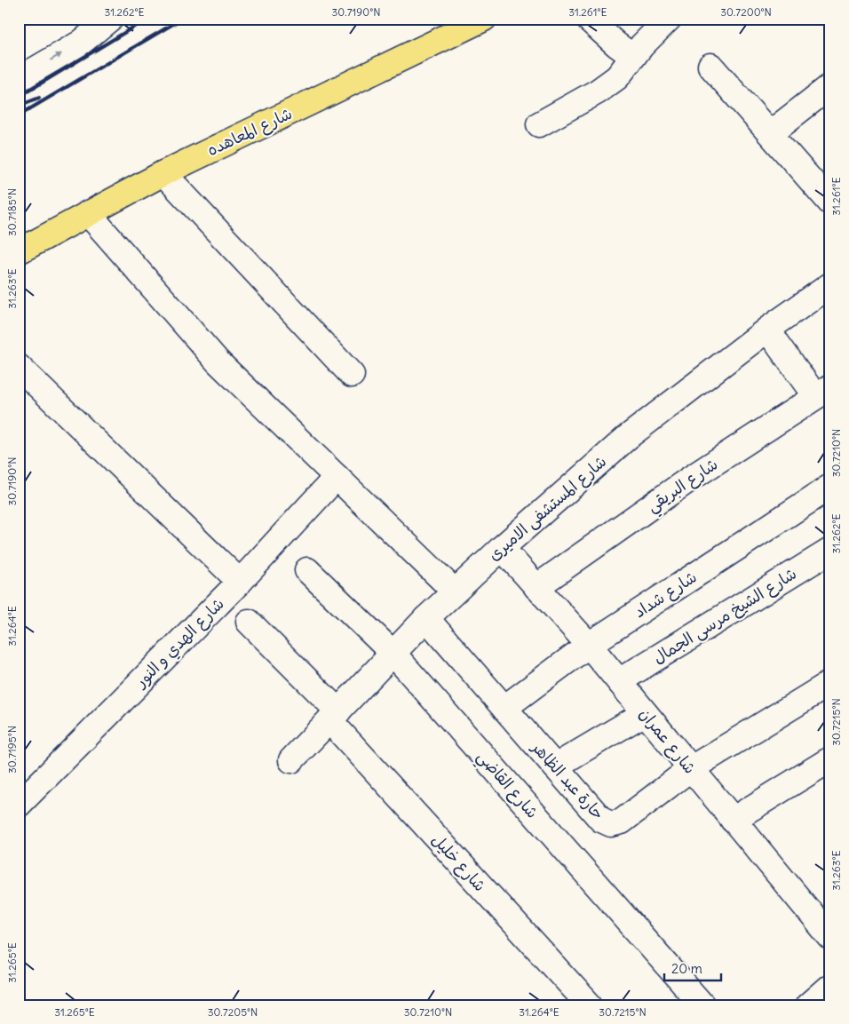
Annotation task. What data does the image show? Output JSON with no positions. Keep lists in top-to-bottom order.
{
  "streets": {
    "main road": ["شارع المعاهده"],
    "street": [
      "شارع البريقي",
      "شارع المستشفى الاميرى",
      "شارع شداد",
      "شارع الشيخ مرسى الجمال",
      "شارع الهدي و النور",
      "شارع عمران",
      "حارة عبد الظاهر",
      "شارع القاضي",
      "شارع خليل"
    ]
  },
  "crossings": [
    ["شارع البريقي", "شارع عمران"],
    ["شارع المستشفى الاميرى", "شارع عمران"],
    ["شارع المستشفى الاميرى", "حارة عبد الظاهر"],
    ["شارع المستشفى الاميرى", "شارع القاضي"],
    ["شارع المستشفى الاميرى", "شارع خليل"],
    ["شارع شداد", "شارع عمران"],
    ["شارع شداد", "حارة عبد الظاهر"],
    ["شارع الشيخ مرسى الجمال", "شارع عمران"],
    ["شارع عمران", "حارة عبد الظاهر"]
  ],
  "scale_bar": "20 m",
  "coordinates": [
    "31.262°E",
    "30.7190°N",
    "31.261°E",
    "30.7200°N",
    "30.7185°N",
    "31.263°E",
    "30.7210°N",
    "31.264°E",
    "30.7215°N",
    "30.7195°N",
    "31.265°E",
    "30.7205°N"
  ]
}
